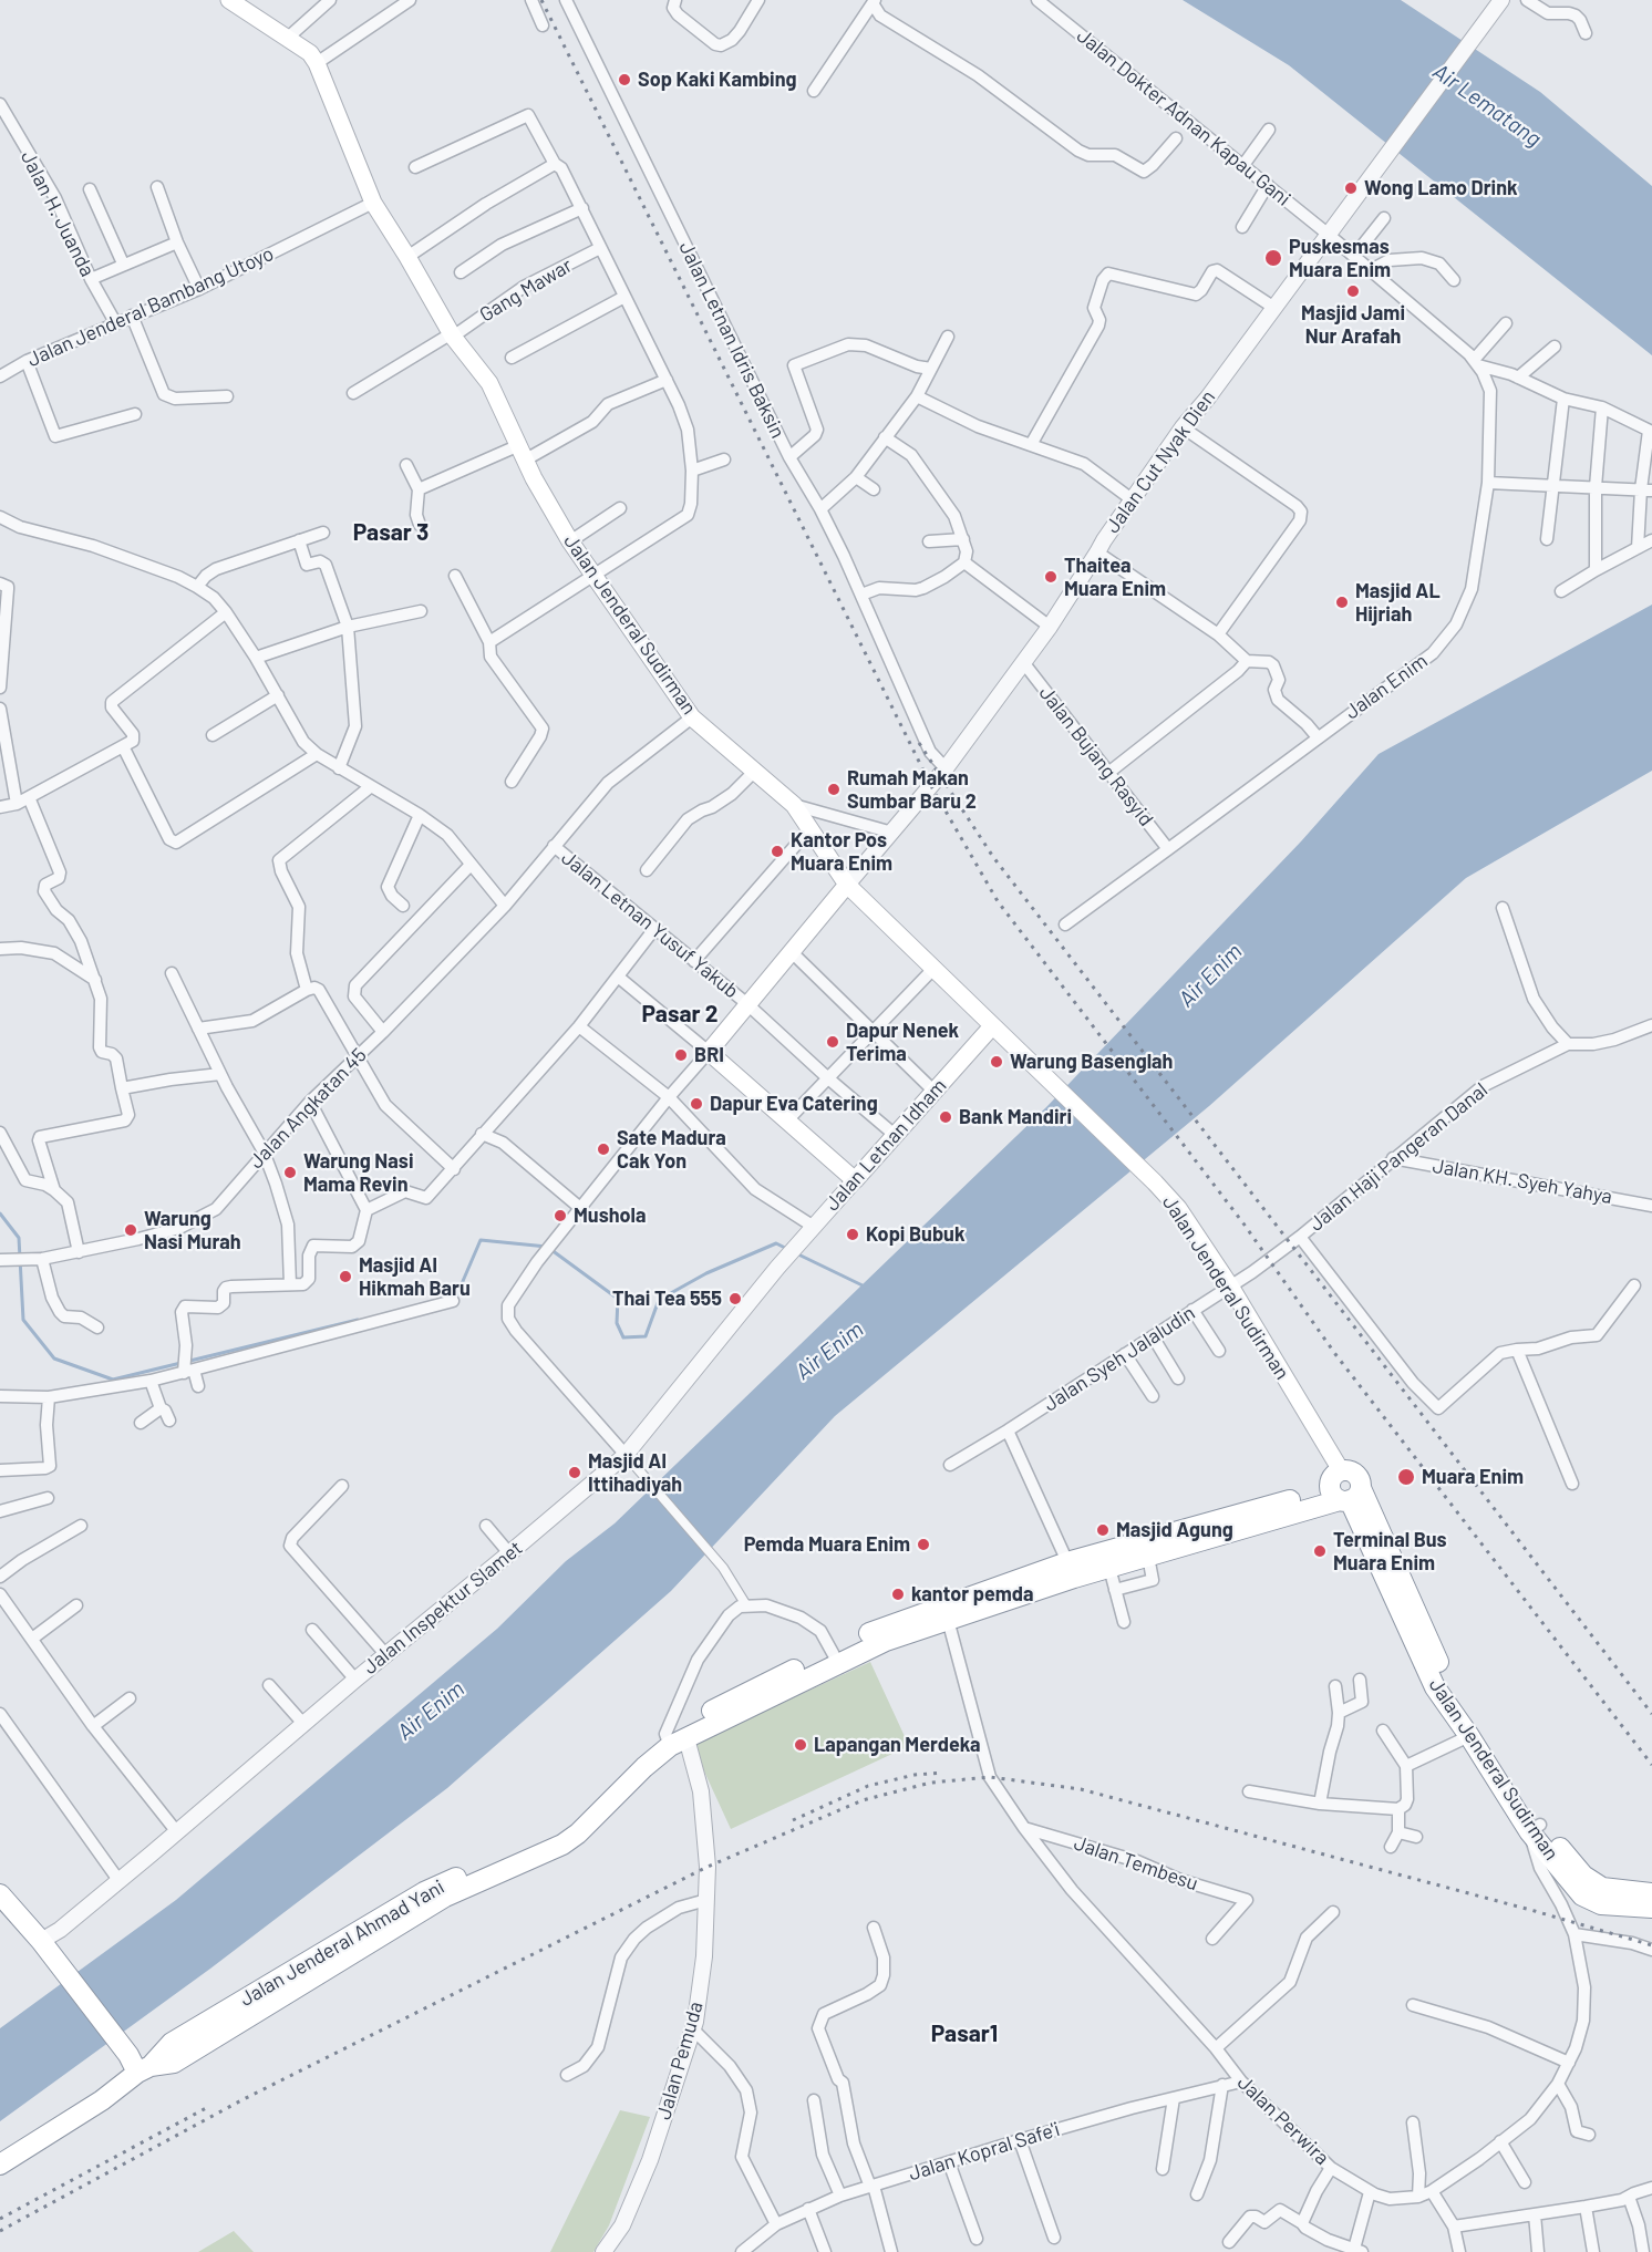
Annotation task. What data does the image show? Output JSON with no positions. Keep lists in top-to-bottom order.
{
  "streets": {
    "highway": ["Jalan Jenderal Sudirman", "Jalan Jenderal Ahmad Yani"],
    "main road": ["Jalan Letnan Idham"],
    "street": [
      "Jalan Dokter Adnan Kapau Gani",
      "Jalan H. Juanda",
      "Gang Mawar",
      "Jalan Jenderal Bambang Utoyo",
      "Jalan Letnan Idris Baksin",
      "Jalan Cut Nyak Dien",
      "Jalan Enim",
      "Jalan Bujang Rasyid",
      "Jalan Letnan Yusuf Yakub",
      "Jalan Angkatan 45",
      "Jalan Haji Pangeran Danal",
      "Jalan KH. Syeh Yahya",
      "Jalan Syeh Jalaludin",
      "Jalan Inspektur Slamet",
      "Jalan Tembesu",
      "Jalan Pemuda",
      "Jalan Perwira",
      "Jalan Kopral Safe'i"
    ]
  },
  "crossings": [
    ["Jalan Dokter Adnan Kapau Gani", "Jalan Cut Nyak Dien"],
    ["Jalan Dokter Adnan Kapau Gani", "Jalan Enim"],
    ["Jalan H. Juanda", "Jalan Jenderal Bambang Utoyo"],
    ["Gang Mawar", "Jalan Jenderal Sudirman"],
    ["Jalan Jenderal Bambang Utoyo", "Jalan Jenderal Sudirman"],
    ["Jalan Cut Nyak Dien", "Jalan Jenderal Sudirman"],
    ["Jalan Cut Nyak Dien", "Jalan Enim"],
    ["Jalan Cut Nyak Dien", "Jalan Bujang Rasyid"],
    ["Jalan Jenderal Sudirman", "Jalan Angkatan 45"],
    ["Jalan Jenderal Sudirman", "Jalan Letnan Idham"],
    ["Jalan Jenderal Sudirman", "Jalan Haji Pangeran Danal"],
    ["Jalan Jenderal Sudirman", "Jalan Syeh Jalaludin"],
    ["Jalan Jenderal Sudirman", "Jalan Perwira"],
    ["Jalan Enim", "Jalan Bujang Rasyid"],
    ["Jalan Letnan Yusuf Yakub", "Jalan Angkatan 45"],
    ["Jalan Letnan Yusuf Yakub", "Jalan Letnan Idham"],
    ["Jalan Letnan Idham", "Jalan Inspektur Slamet"],
    ["Jalan Haji Pangeran Danal", "Jalan KH. Syeh Yahya"],
    ["Jalan Haji Pangeran Danal", "Jalan Syeh Jalaludin"],
    ["Jalan Tembesu", "Jalan Perwira"],
    ["Jalan Jenderal Ahmad Yani", "Jalan Pemuda"],
    ["Jalan Perwira", "Jalan Kopral Safe'i"]
  ],
  "districts": ["Pasar 3", "Pasar 2", "Pasar1"],
  "water": ["Air Lematang", "Air Enim"],
  "places": [
    "Sop Kaki Kambing",
    "Wong Lamo Drink",
    "Puskesmas Muara Enim",
    "Masjid Jami Nur Arafah",
    "Thaitea Muara Enim",
    "Masjid AL Hijriah",
    "Rumah Makan Sumbar Baru 2",
    "Kantor Pos Muara Enim",
    "Dapur Nenek Terima",
    "BRI",
    "Warung Basenglah",
    "Dapur Eva Catering",
    "Bank Mandiri",
    "Sate Madura Cak Yon",
    "Warung Nasi Mama Revin",
    "Mushola",
    "Warung Nasi Murah",
    "Kopi Bubuk",
    "Masjid Al Hikmah Baru",
    "Thai Tea 555",
    "Masjid Al Ittihadiyah",
    "Muara Enim",
    "Masjid Agung",
    "Pemda Muara Enim",
    "Terminal Bus Muara Enim",
    "kantor pemda",
    "Lapangan Merdeka"
  ]
}
